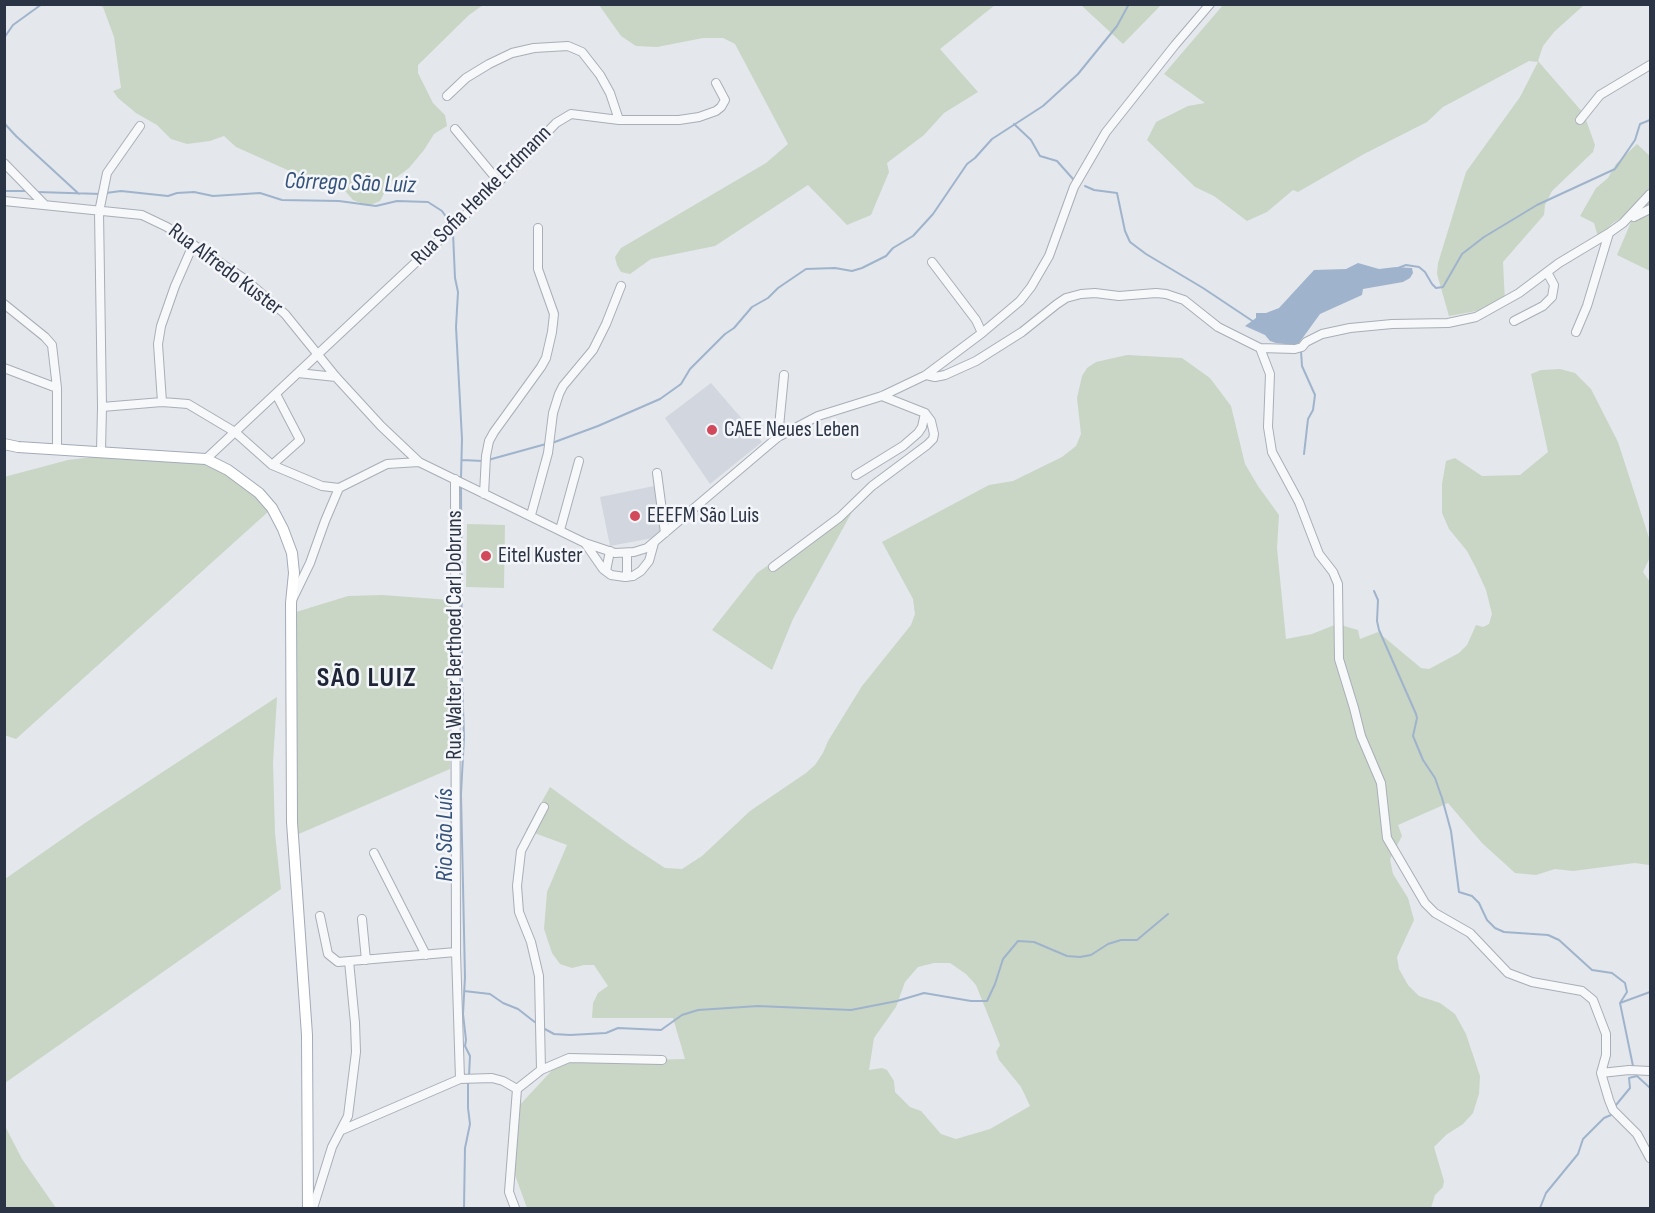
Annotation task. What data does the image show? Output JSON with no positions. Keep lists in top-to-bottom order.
{
  "streets": {
    "street": ["Rua Sofia Henke Erdmann", "Rua Alfredo Kuster", "Rua Walter Berthoed Carl Dobruns"]
  },
  "crossings": [
    ["Rua Sofia Henke Erdmann", "Rua Alfredo Kuster"]
  ],
  "districts": ["SÃO LUIZ"],
  "water": ["Córrego São Luiz", "Rio São Luís"],
  "places": ["CAEE Neues Leben", "EEEFM São Luis", "Eitel Kuster"]
}
